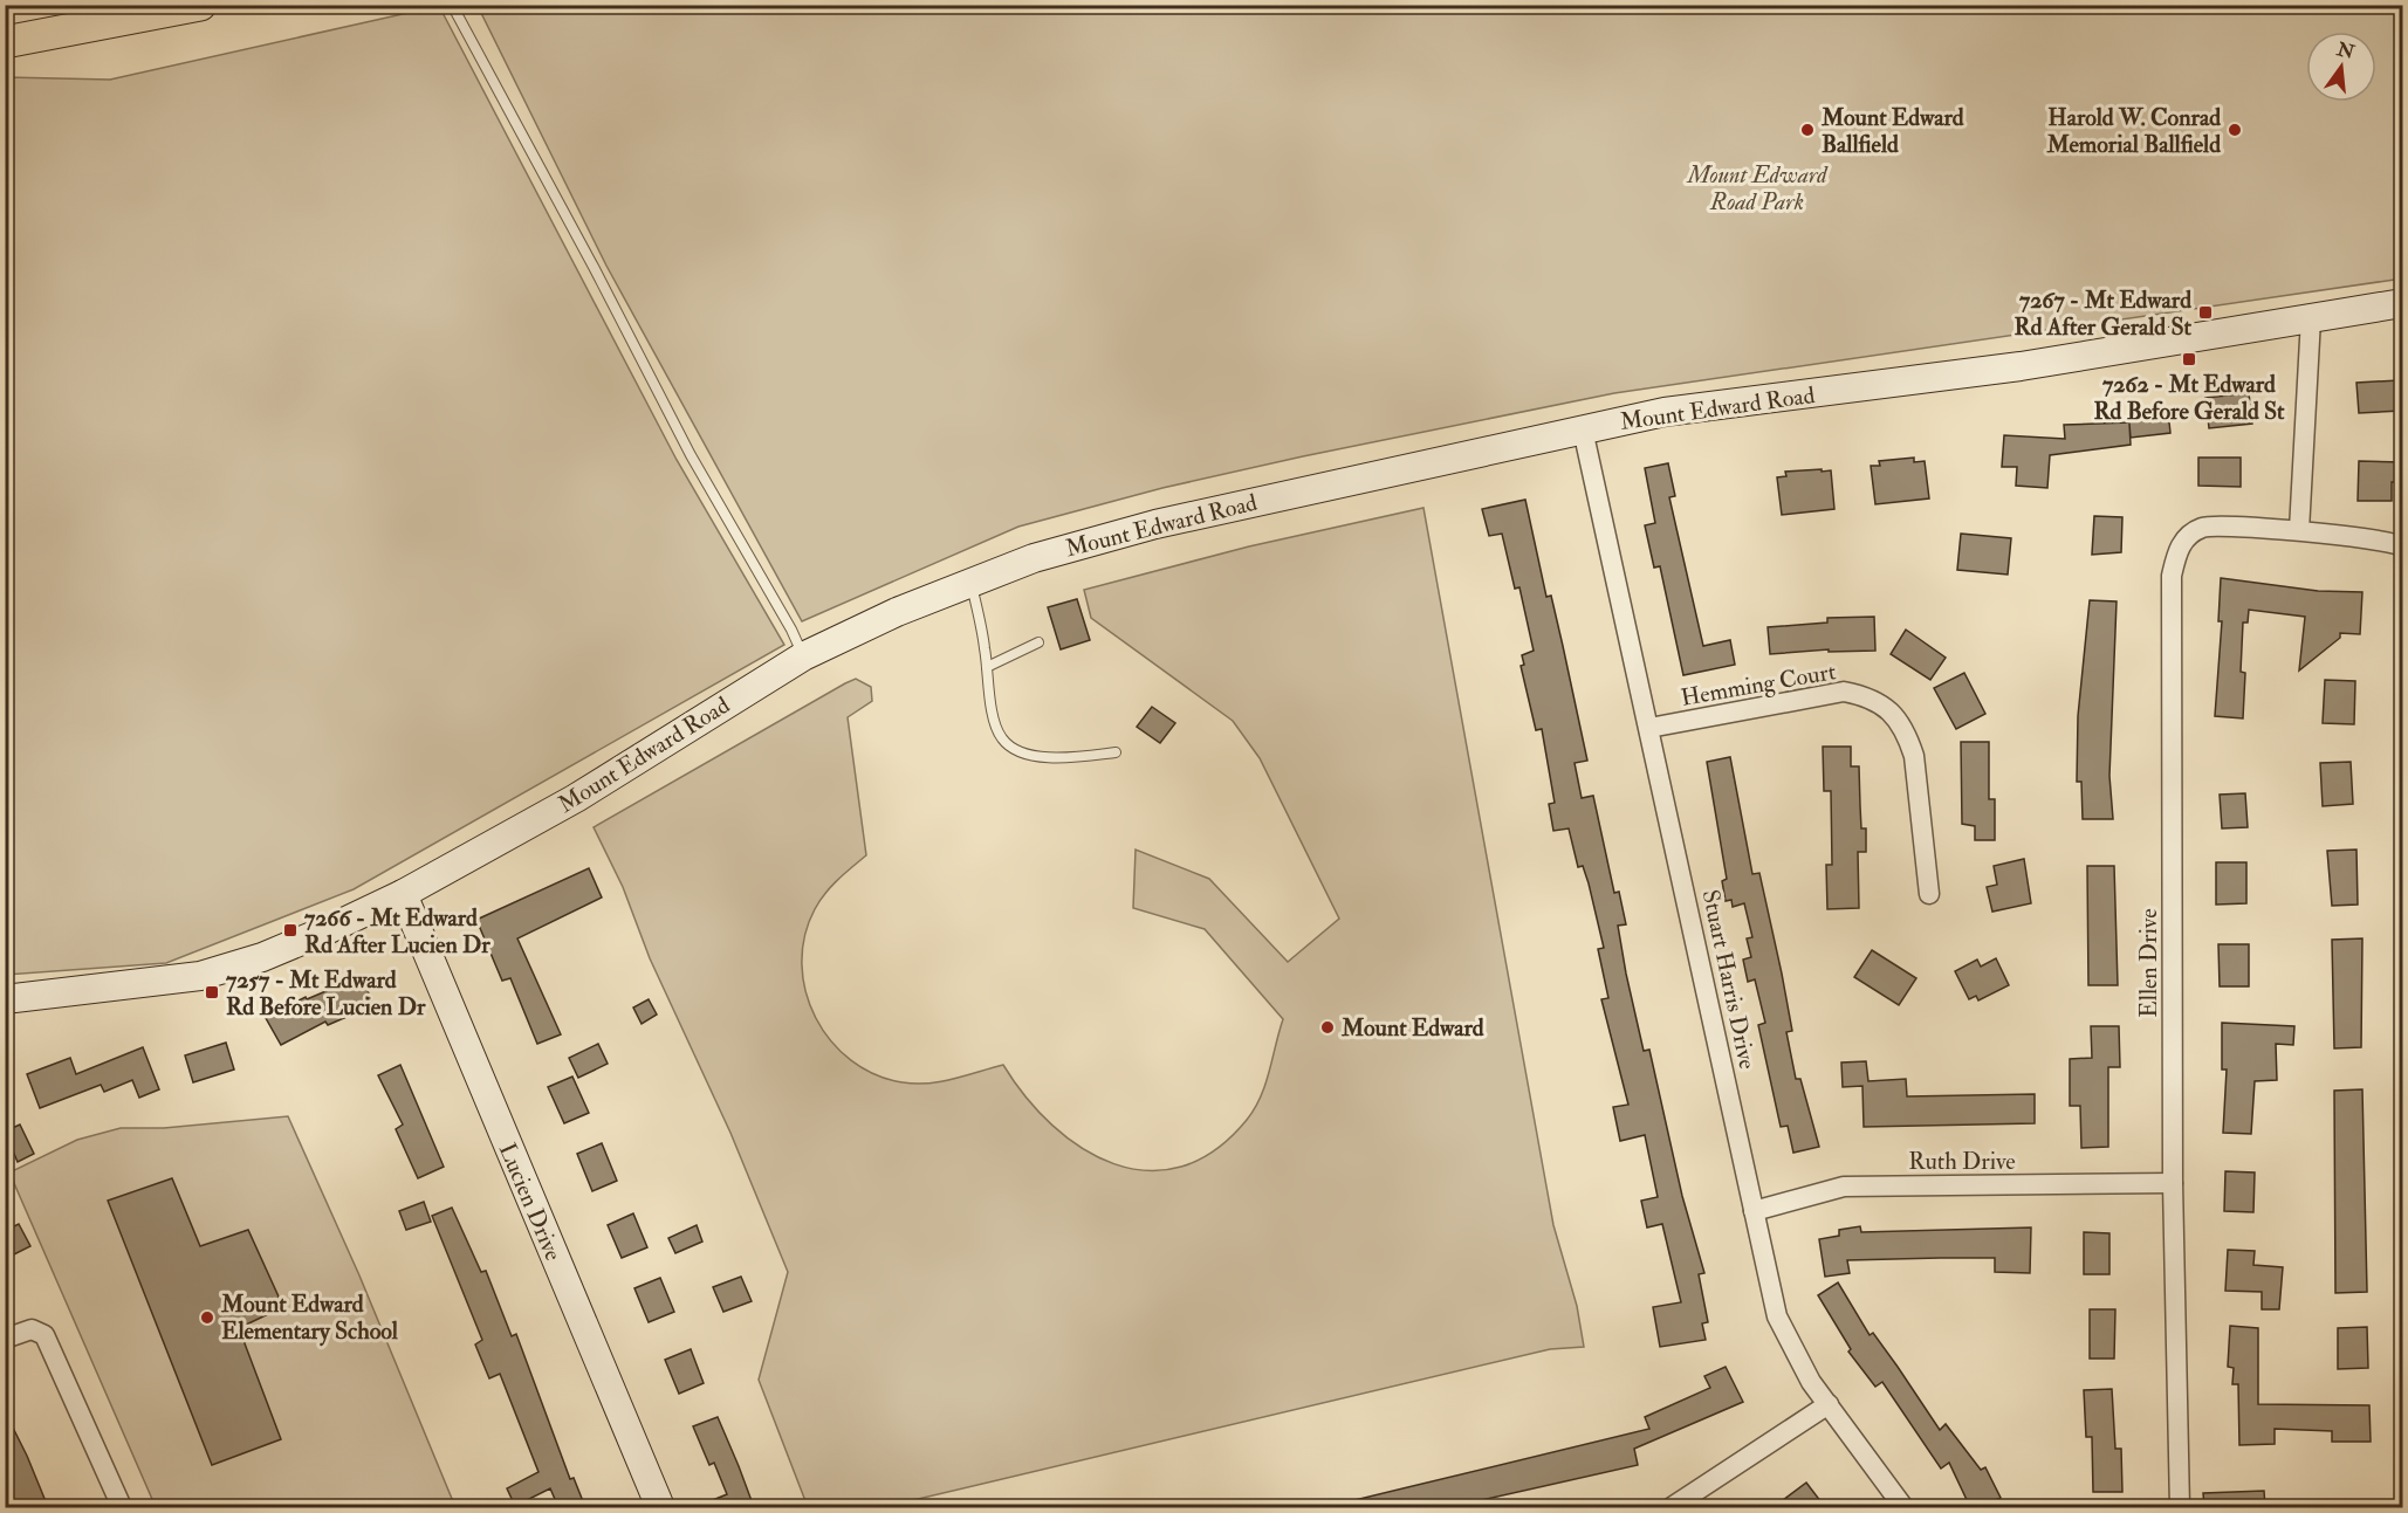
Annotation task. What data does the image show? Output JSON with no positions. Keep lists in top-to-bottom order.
{
  "streets": {
    "street": [
      "Mount Edward Road",
      "Hemming Court",
      "Ellen Drive",
      "Stuart Harris Drive",
      "Ruth Drive",
      "Lucien Drive"
    ]
  },
  "crossings": [
    ["Mount Edward Road", "Stuart Harris Drive"],
    ["Mount Edward Road", "Lucien Drive"],
    ["Hemming Court", "Stuart Harris Drive"],
    ["Ellen Drive", "Ruth Drive"],
    ["Stuart Harris Drive", "Ruth Drive"]
  ],
  "parks": ["Mount Edward Road Park"],
  "places": {
    "other": [
      "Mount Edward Ballfield",
      "Harold W. Conrad Memorial Ballfield",
      "Mount Edward",
      "Mount Edward Elementary School"
    ],
    "transit": [
      "7267 - Mt Edward Rd After Gerald St",
      "7262 - Mt Edward Rd Before Gerald St",
      "7266 - Mt Edward Rd After Lucien Dr",
      "7257 - Mt Edward Rd Before Lucien Dr"
    ]
  },
  "north": "top"
}
